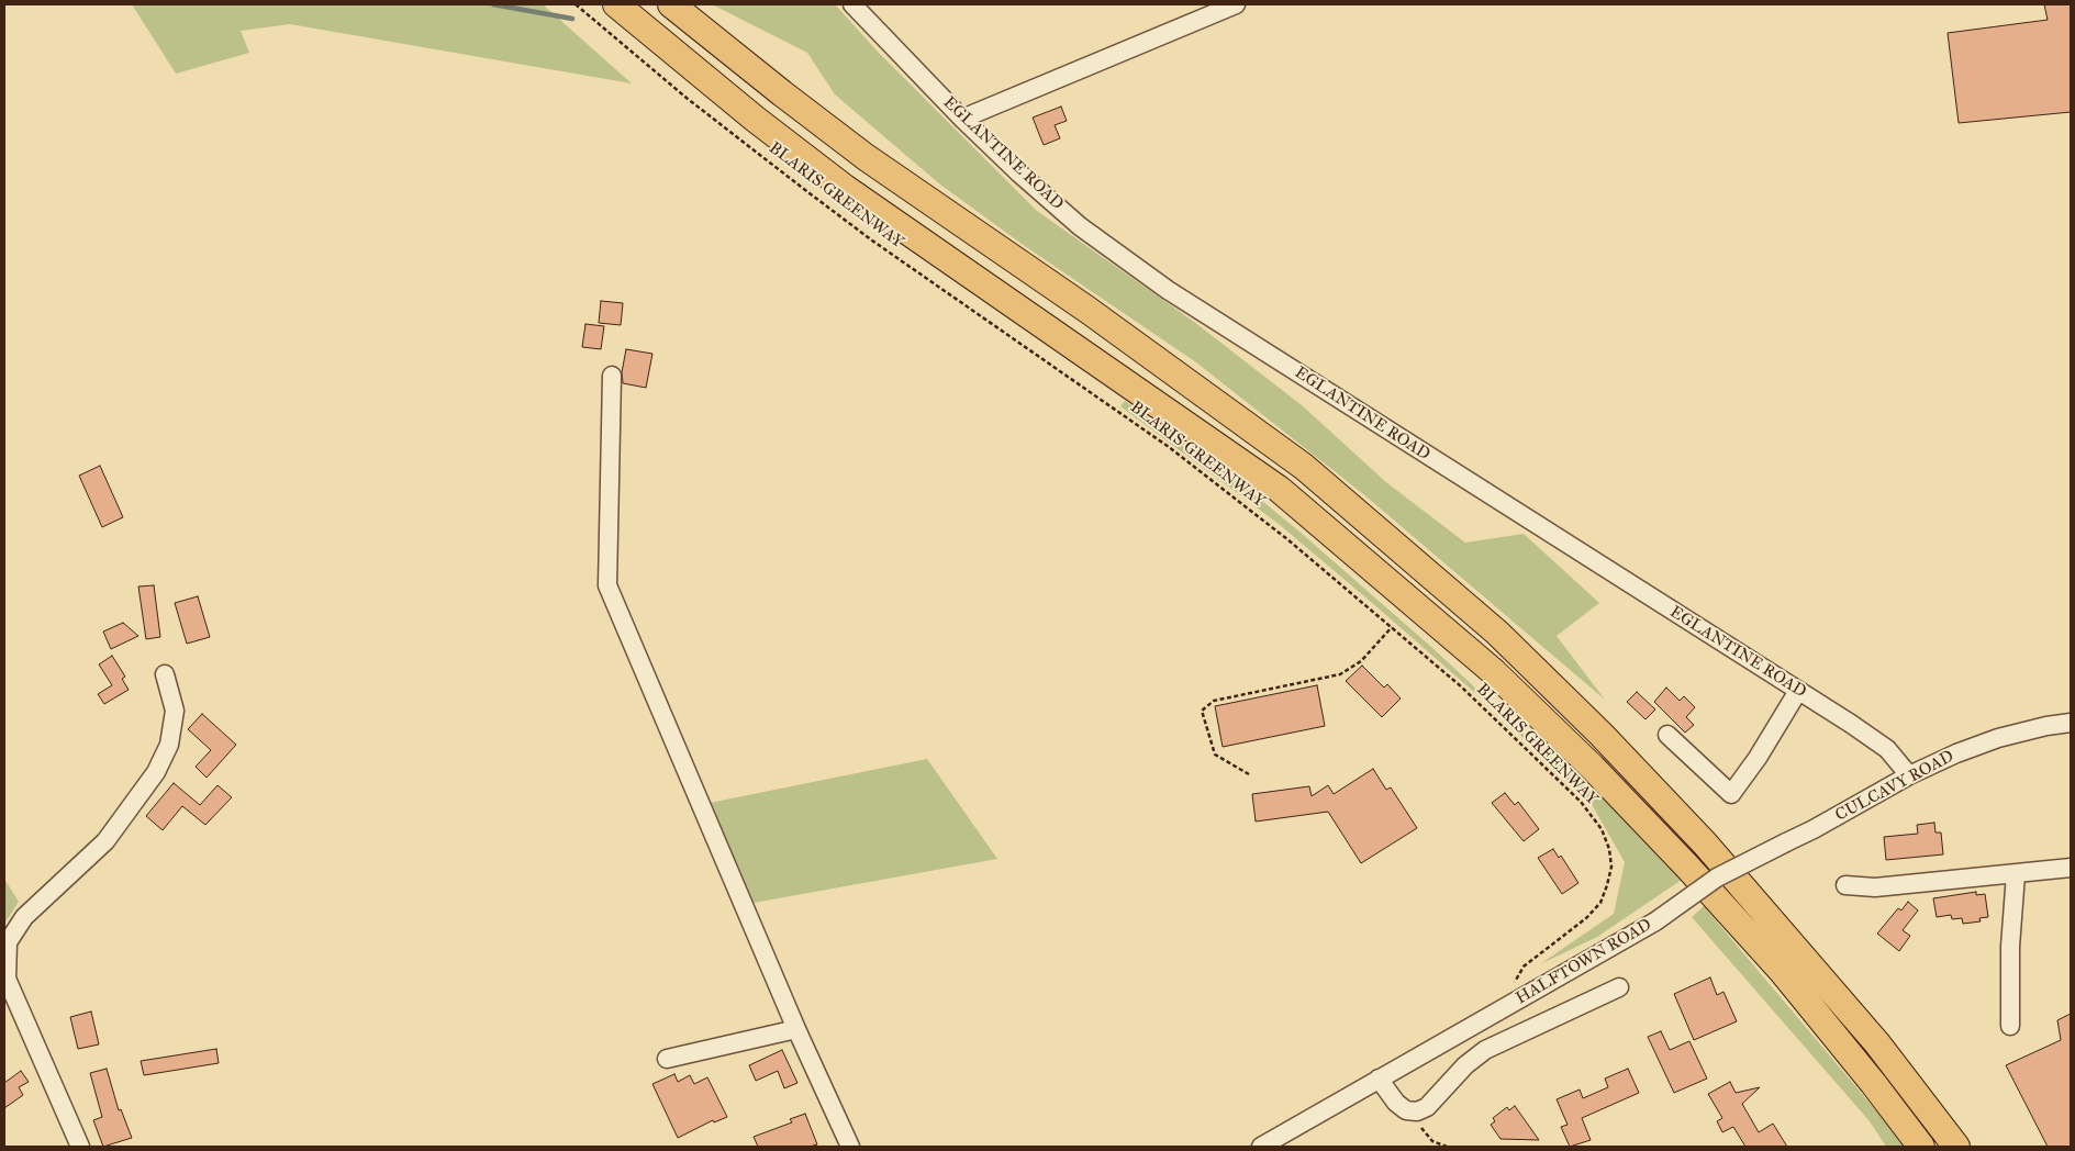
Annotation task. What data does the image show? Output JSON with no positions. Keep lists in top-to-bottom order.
{
  "streets": {
    "street": ["EGLANTINE ROAD", "CULCAVY ROAD", "HALFTOWN ROAD"],
    "path": ["BLARIS GREENWAY"]
  },
  "crossings": [
    ["EGLANTINE ROAD", "CULCAVY ROAD"],
    ["BLARIS GREENWAY", "HALFTOWN ROAD"],
    ["CULCAVY ROAD", "HALFTOWN ROAD"]
  ]
}
